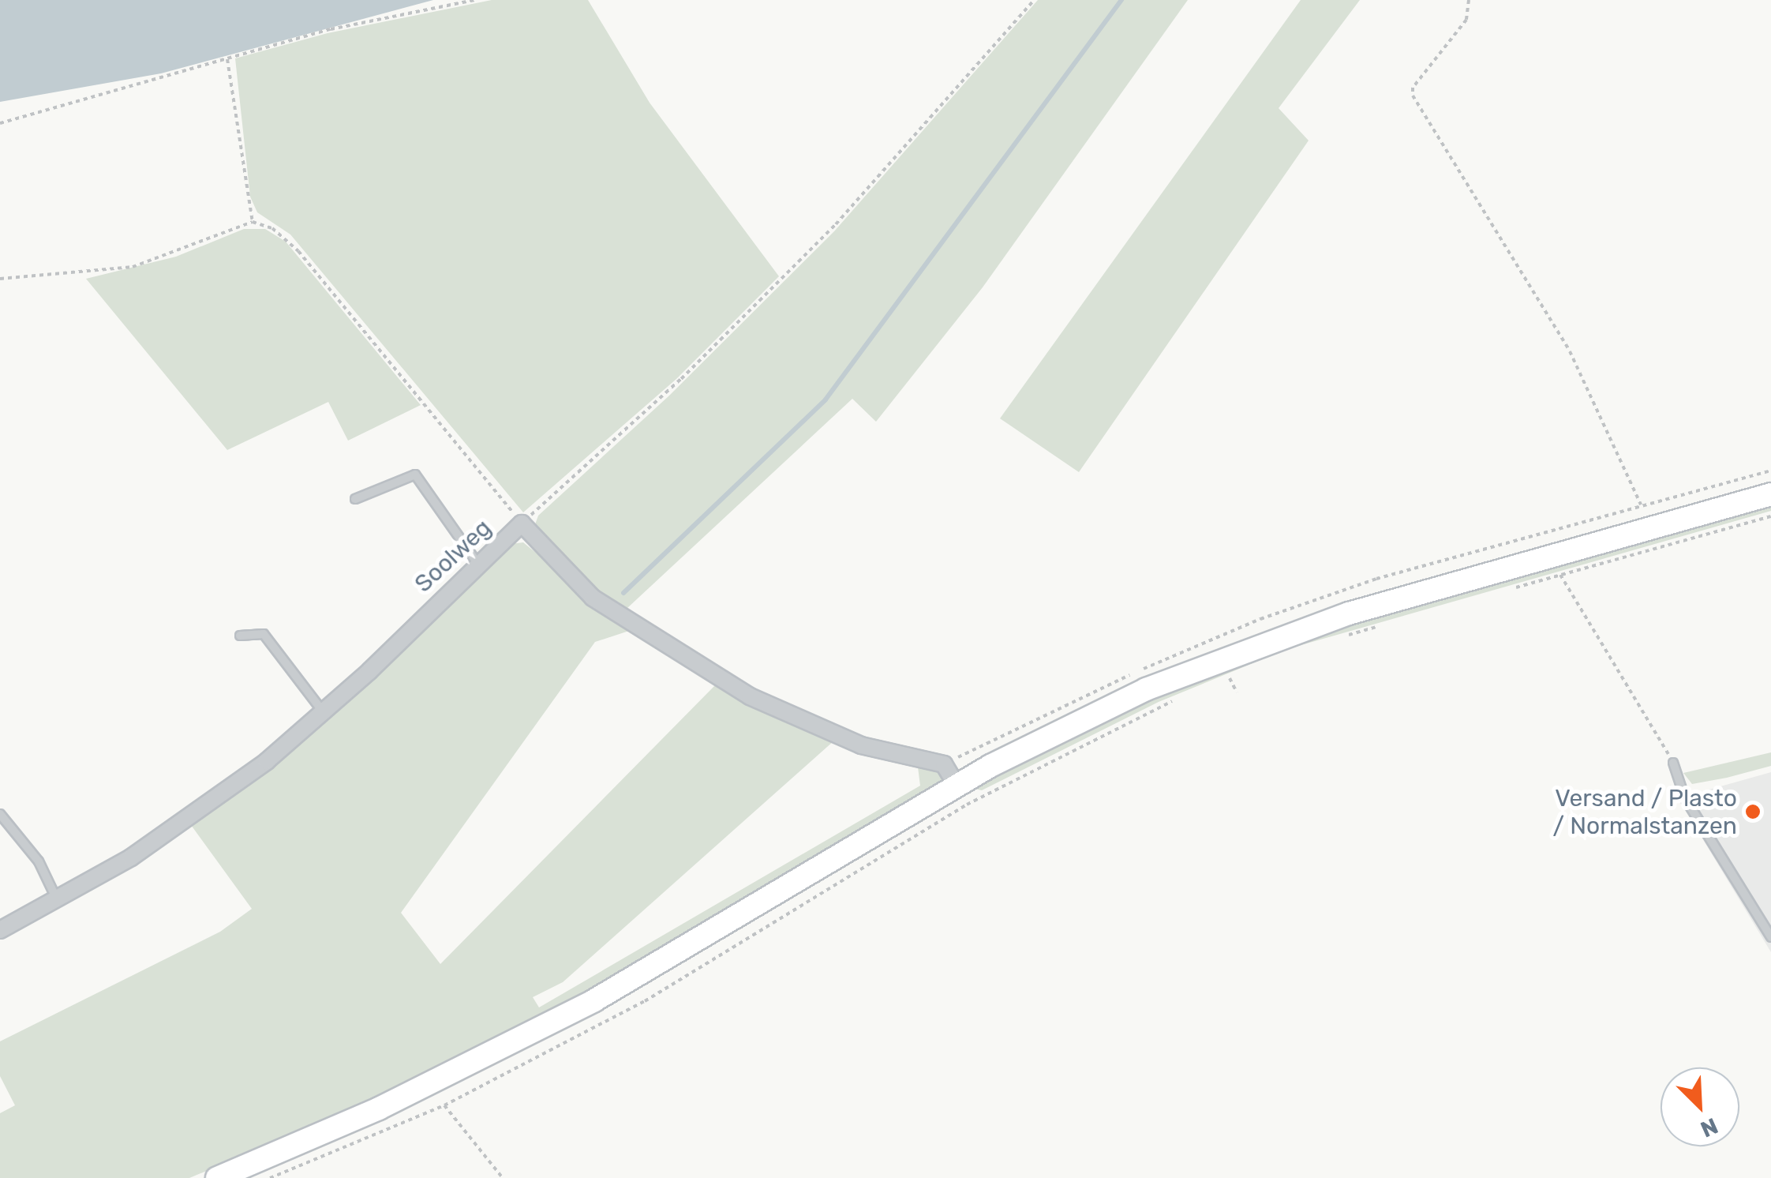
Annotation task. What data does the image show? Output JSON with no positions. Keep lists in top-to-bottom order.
{
  "streets": {
    "street": ["Soolweg"]
  },
  "places": ["Versand / Plasto / Normalstanzen"],
  "north": "bottom right"
}
